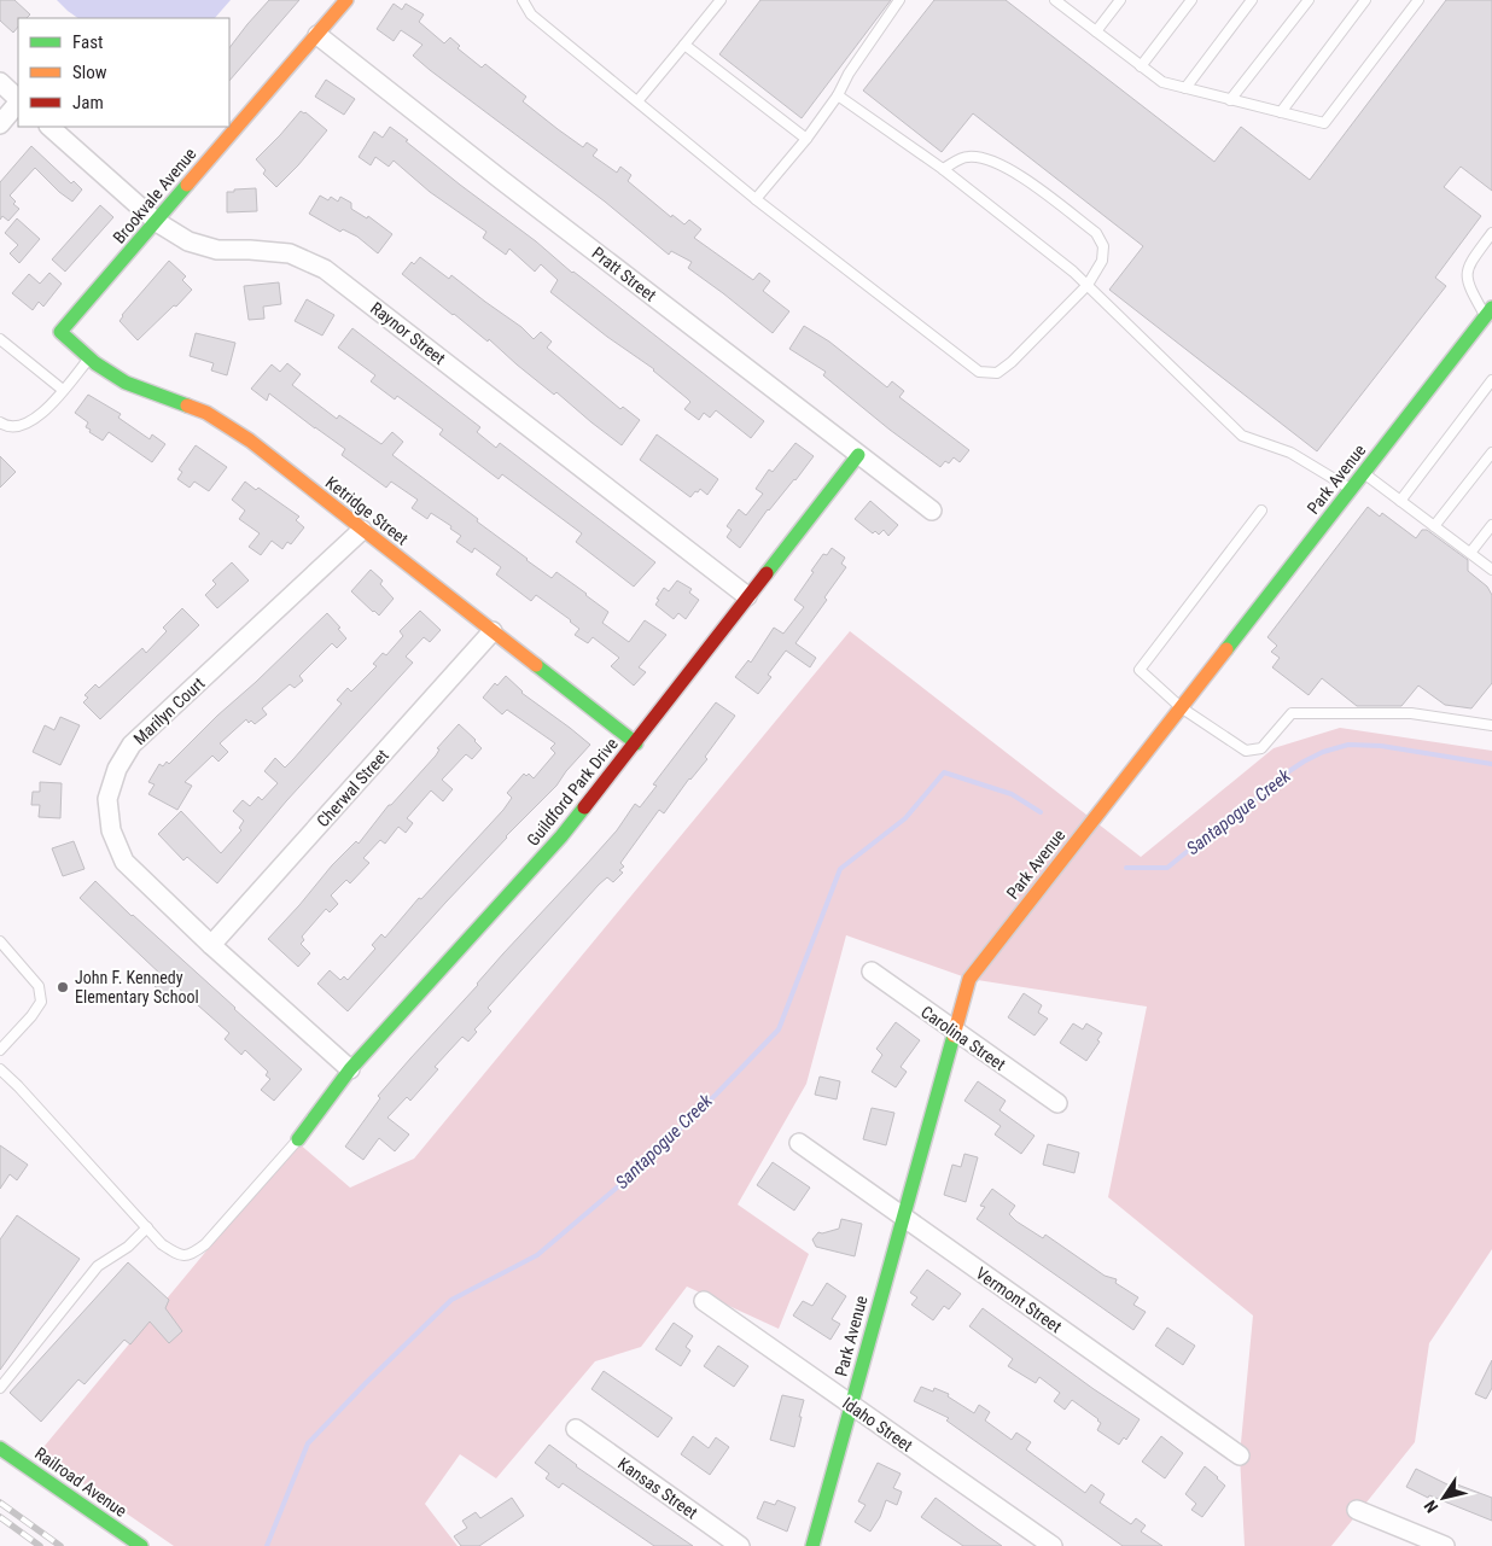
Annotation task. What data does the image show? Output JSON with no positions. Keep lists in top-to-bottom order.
{
  "streets": {
    "street": [
      "Brookvale Avenue",
      "Pratt Street",
      "Raynor Street",
      "Park Avenue",
      "Ketridge Street",
      "Marilyn Court",
      "Cherwal Street",
      "Guildford Park Drive",
      "Carolina Street",
      "Vermont Street",
      "Idaho Street",
      "Railroad Avenue",
      "Kansas Street"
    ]
  },
  "crossings": [
    ["Brookvale Avenue", "Pratt Street"],
    ["Brookvale Avenue", "Raynor Street"],
    ["Brookvale Avenue", "Ketridge Street"],
    ["Pratt Street", "Guildford Park Drive"],
    ["Raynor Street", "Guildford Park Drive"],
    ["Park Avenue", "Carolina Street"],
    ["Park Avenue", "Vermont Street"],
    ["Park Avenue", "Idaho Street"],
    ["Ketridge Street", "Marilyn Court"],
    ["Ketridge Street", "Cherwal Street"],
    ["Ketridge Street", "Guildford Park Drive"],
    ["Marilyn Court", "Cherwal Street"],
    ["Marilyn Court", "Guildford Park Drive"]
  ],
  "water": ["Santapogue Creek"],
  "places": ["John F. Kennedy Elementary School"],
  "legend": ["Fast", "Slow", "Jam"],
  "north": "bottom left"
}
